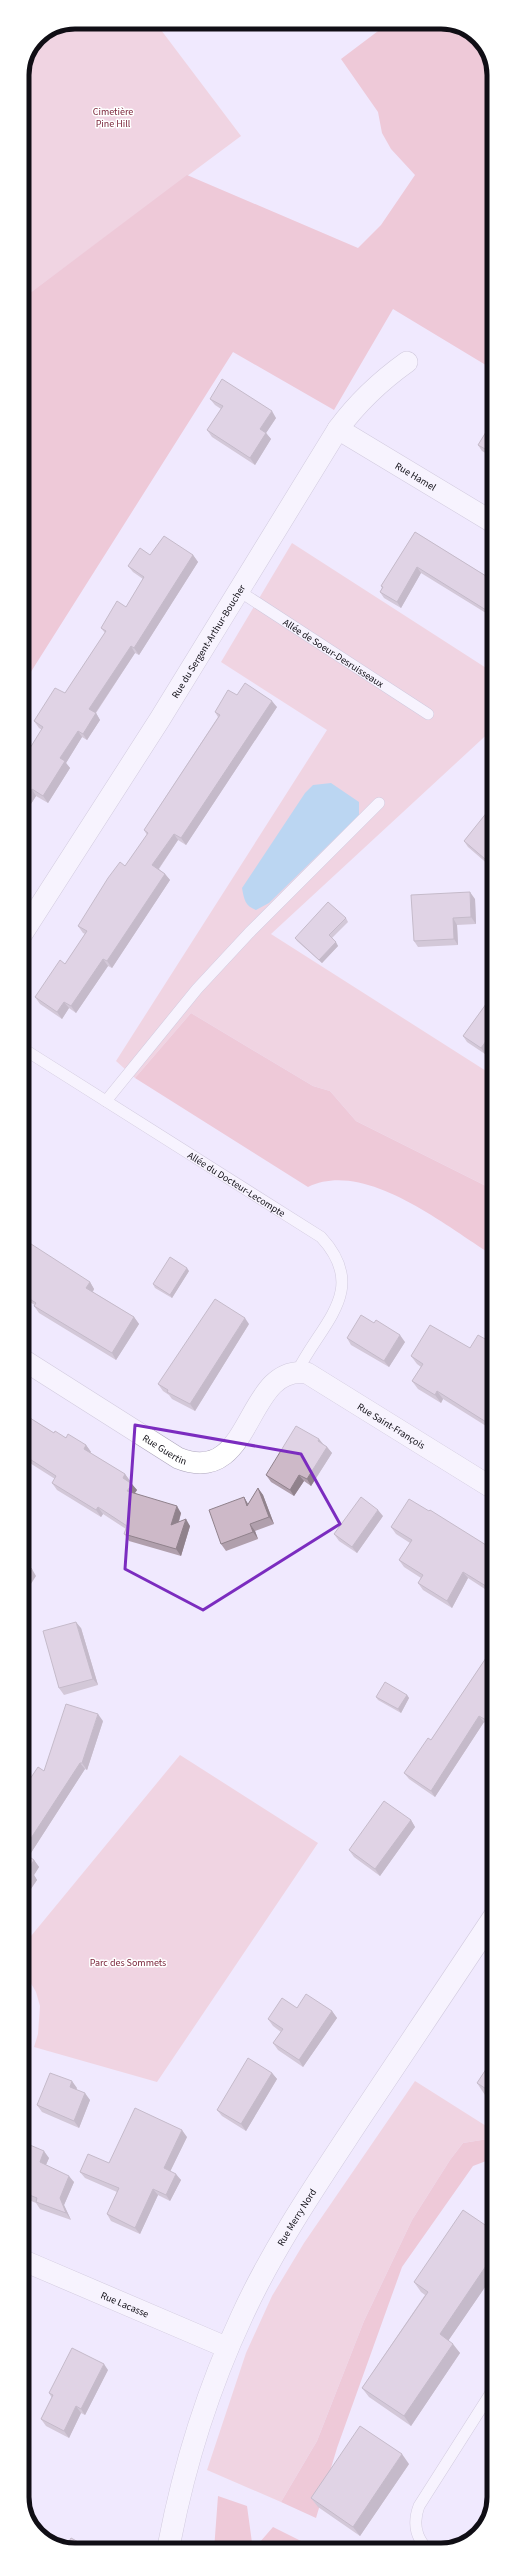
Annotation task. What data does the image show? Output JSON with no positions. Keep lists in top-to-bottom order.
{
  "streets": {
    "main road": ["Rue Merry Nord"],
    "street": [
      "Rue Hamel",
      "Rue du Sergent-Arthur-Boucher",
      "Rue Saint-François",
      "Rue Guertin",
      "Rue Lacasse"
    ],
    "lane": ["Allée de Soeur-Desruisseaux", "Allée du Docteur-Lecompte"]
  },
  "crossings": [
    ["Rue Hamel", "Rue du Sergent-Arthur-Boucher"],
    ["Rue du Sergent-Arthur-Boucher", "Allée de Soeur-Desruisseaux"],
    ["Allée du Docteur-Lecompte", "Rue Saint-François"],
    ["Allée du Docteur-Lecompte", "Rue Guertin"],
    ["Rue Saint-François", "Rue Guertin"],
    ["Rue Merry Nord", "Rue Lacasse"]
  ],
  "parks": ["Cimetière Pine Hill", "Parc des Sommets"]
}
